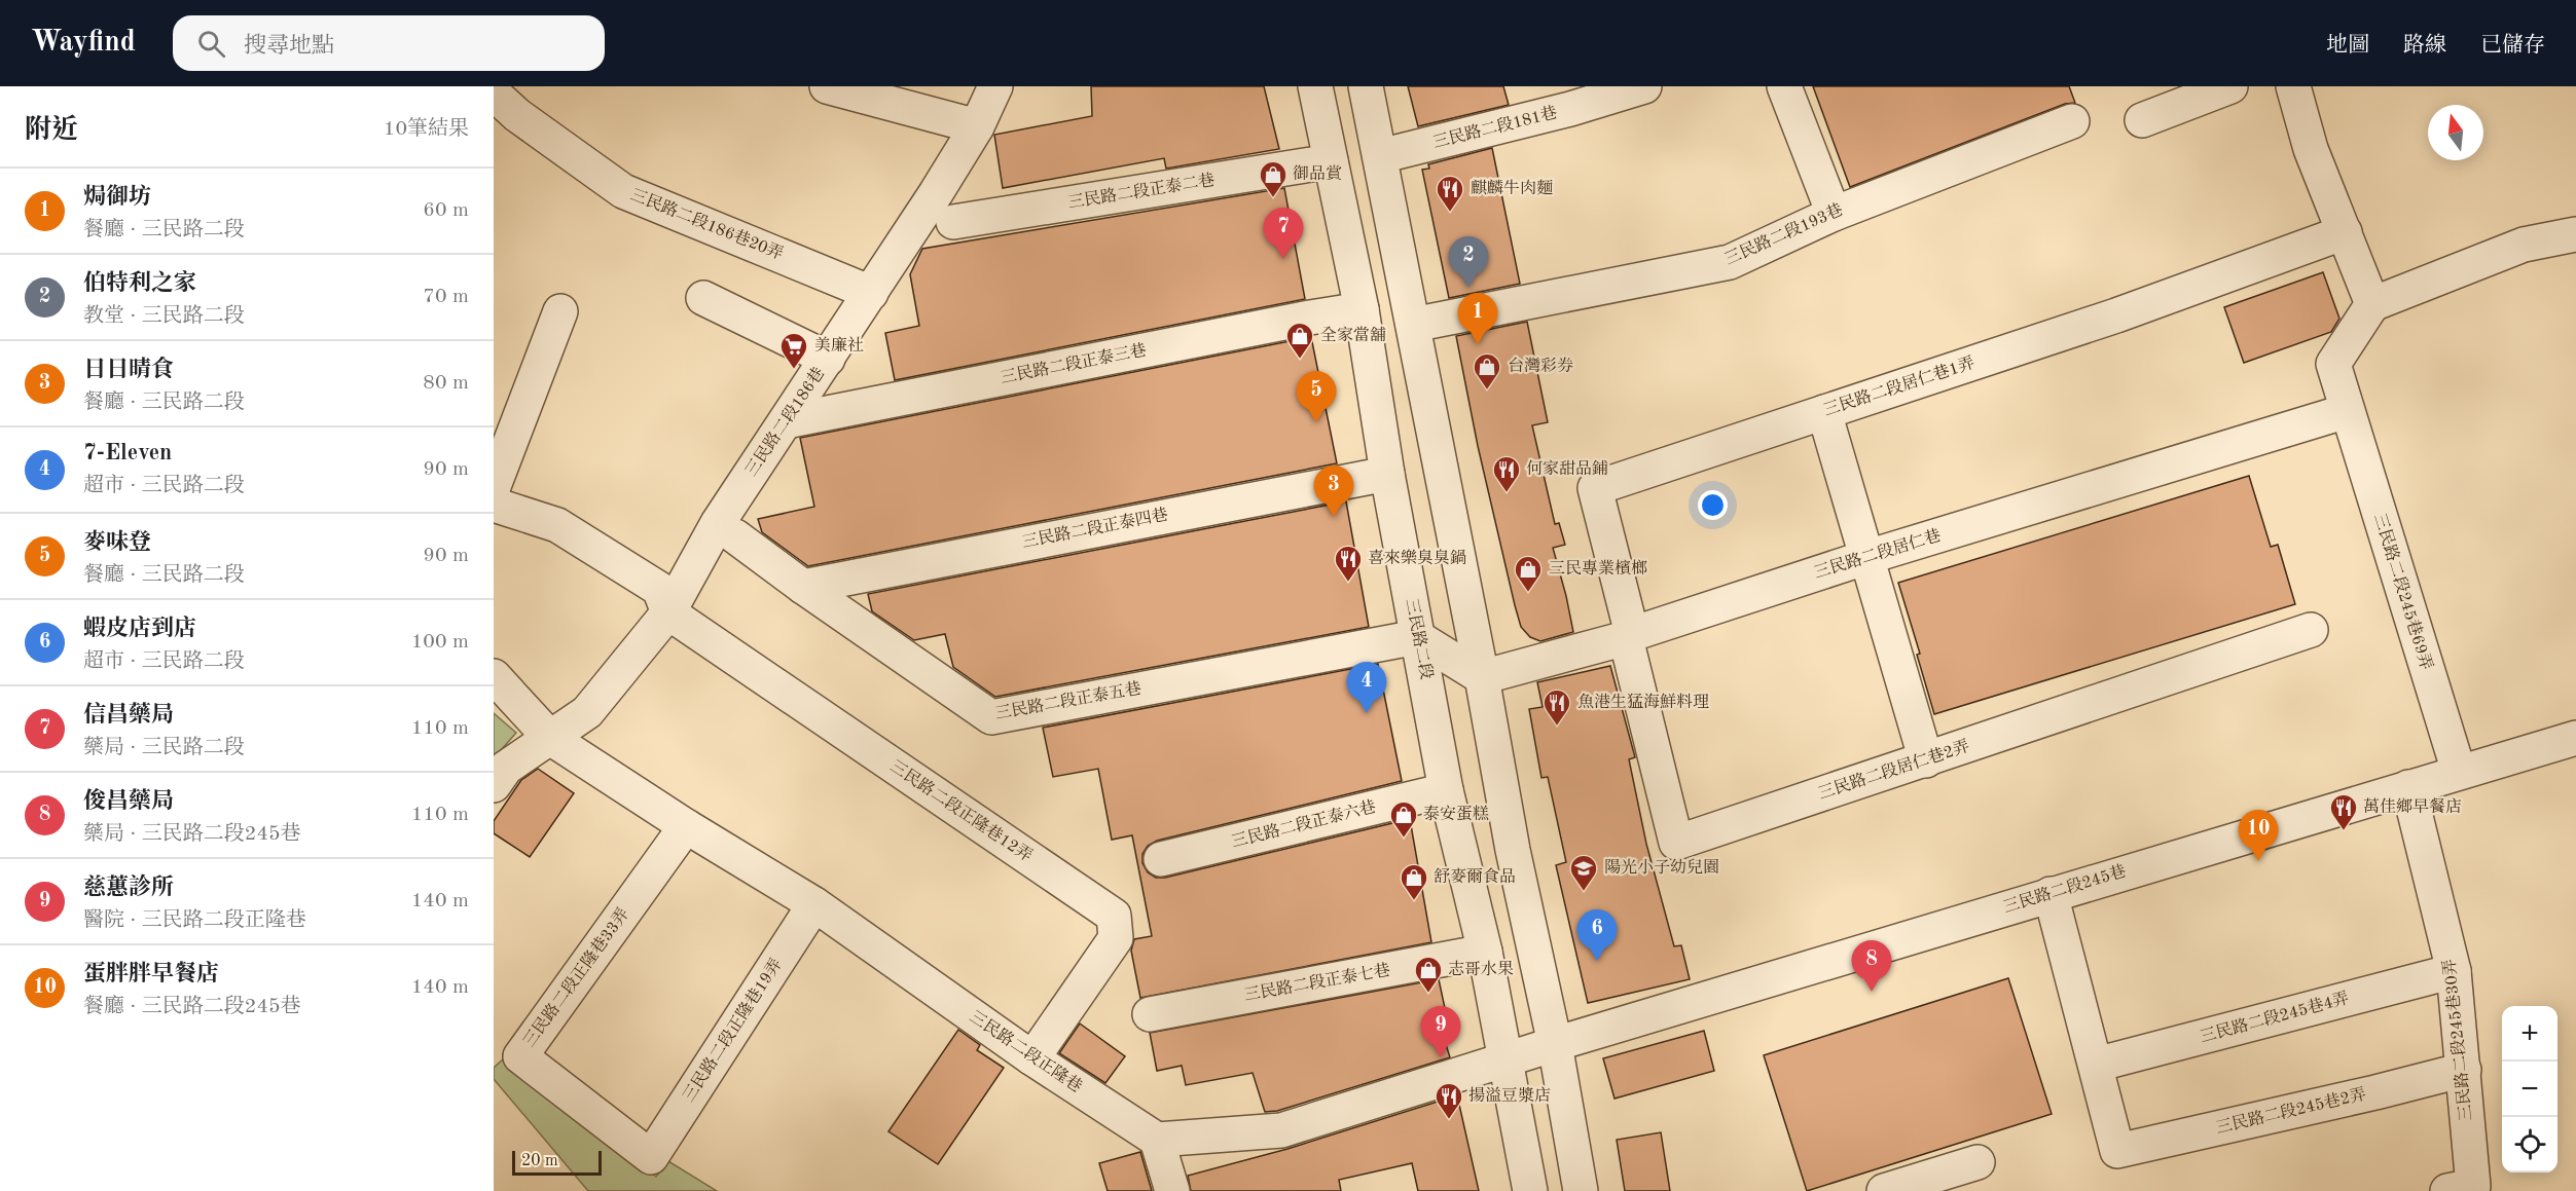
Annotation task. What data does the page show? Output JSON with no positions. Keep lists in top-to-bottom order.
{
  "streets": {
    "street": [
      "三民路二段181巷",
      "三民路二段正泰二巷",
      "三民路二段186巷20弄",
      "三民路二段193巷",
      "三民路二段正泰三巷",
      "三民路二段居仁巷1弄",
      "三民路二段186巷",
      "三民路二段正泰四巷",
      "三民路二段居仁巷",
      "三民路二段245巷69弄",
      "三民路二段",
      "三民路二段正泰五巷",
      "三民路二段居仁巷2弄",
      "三民路二段正隆巷12弄",
      "三民路二段正泰六巷",
      "三民路二段245巷",
      "三民路二段正隆巷33弄",
      "三民路二段正泰七巷",
      "三民路二段245巷4弄",
      "三民路二段正隆巷19弄",
      "三民路二段245巷30弄",
      "三民路二段正隆巷",
      "三民路二段245巷2弄"
    ]
  },
  "crossings": [
    ["三民路二段正泰二巷", "三民路二段"],
    ["三民路二段186巷20弄", "三民路二段186巷"],
    ["三民路二段正泰三巷", "三民路二段186巷"],
    ["三民路二段正泰三巷", "三民路二段"],
    ["三民路二段居仁巷1弄", "三民路二段居仁巷"],
    ["三民路二段居仁巷1弄", "三民路二段居仁巷2弄"],
    ["三民路二段186巷", "三民路二段正隆巷12弄"],
    ["三民路二段186巷", "三民路二段正隆巷"],
    ["三民路二段正泰四巷", "三民路二段"],
    ["三民路二段正泰四巷", "三民路二段正泰五巷"],
    ["三民路二段居仁巷", "三民路二段245巷69弄"],
    ["三民路二段居仁巷", "三民路二段居仁巷2弄"],
    ["三民路二段245巷69弄", "三民路二段245巷"],
    ["三民路二段", "三民路二段正泰五巷"],
    ["三民路二段", "三民路二段正泰六巷"],
    ["三民路二段", "三民路二段正泰七巷"],
    ["三民路二段正隆巷12弄", "三民路二段正隆巷"],
    ["三民路二段245巷", "三民路二段245巷30弄"],
    ["三民路二段正隆巷33弄", "三民路二段正隆巷19弄"],
    ["三民路二段正隆巷33弄", "三民路二段正隆巷"],
    ["三民路二段245巷4弄", "三民路二段245巷30弄"],
    ["三民路二段245巷4弄", "三民路二段245巷2弄"],
    ["三民路二段正隆巷19弄", "三民路二段正隆巷"],
    ["三民路二段245巷30弄", "三民路二段245巷2弄"]
  ],
  "places": {
    "shop": [
      "御品賞",
      "全家當舖",
      "台灣彩券",
      "三民專業檳榔",
      "泰安蛋糕",
      "舒麥爾食品",
      "志哥水果"
    ],
    "restaurant": [
      "麒麟牛肉麵",
      "何家甜品鋪",
      "喜來樂臭臭鍋",
      "魚港生猛海鮮料理",
      "萬佳鄉早餐店",
      "揚溢豆漿店"
    ],
    "supermarket": ["美廉社"],
    "school or university": ["陽光小子幼兒園"]
  },
  "scale_bar": "20 m",
  "north": "top",
  "page": {
    "header": "Wayfind",
    "search": "搜尋地點",
    "nav": ["地圖", "路線", "已儲存"],
    "heading": ["附近", "10筆結果"],
    "list": [
      {
        "mark": "1",
        "name": "焗御坊",
        "note": "餐廳 · 三民路二段",
        "value": "60 m"
      },
      {
        "mark": "2",
        "name": "伯特利之家",
        "note": "教堂 · 三民路二段",
        "value": "70 m"
      },
      {
        "mark": "3",
        "name": "日日晴食",
        "note": "餐廳 · 三民路二段",
        "value": "80 m"
      },
      {
        "mark": "4",
        "name": "7-Eleven",
        "note": "超市 · 三民路二段",
        "value": "90 m"
      },
      {
        "mark": "5",
        "name": "麥味登",
        "note": "餐廳 · 三民路二段",
        "value": "90 m"
      },
      {
        "mark": "6",
        "name": "蝦皮店到店",
        "note": "超市 · 三民路二段",
        "value": "100 m"
      },
      {
        "mark": "7",
        "name": "信昌藥局",
        "note": "藥局 · 三民路二段",
        "value": "110 m"
      },
      {
        "mark": "8",
        "name": "俊昌藥局",
        "note": "藥局 · 三民路二段245巷",
        "value": "110 m"
      },
      {
        "mark": "9",
        "name": "慈蕙診所",
        "note": "醫院 · 三民路二段正隆巷",
        "value": "140 m"
      },
      {
        "mark": "10",
        "name": "蛋胖胖早餐店",
        "note": "餐廳 · 三民路二段245巷",
        "value": "140 m"
      }
    ],
    "pins": [
      "7",
      "2",
      "1",
      "5",
      "3",
      "4",
      "10",
      "6",
      "8",
      "9"
    ],
    "map_buttons": ["+", "−"],
    "scale": "20 m"
  }
}
